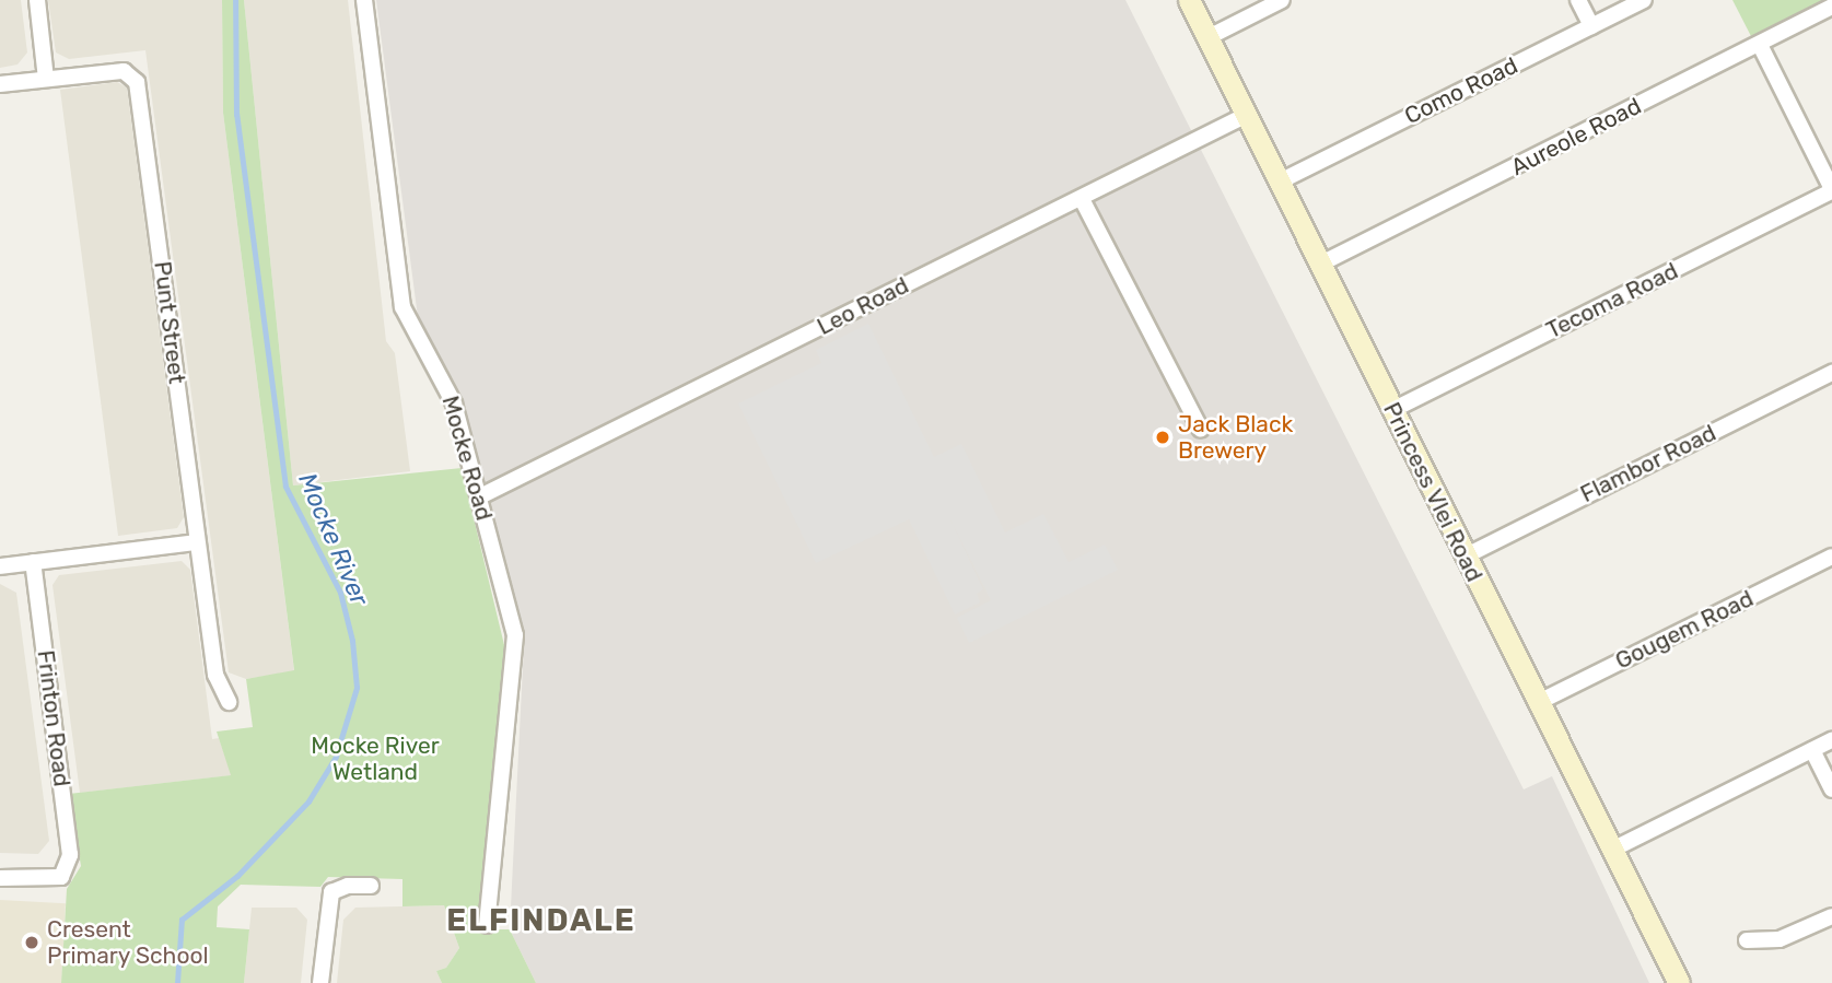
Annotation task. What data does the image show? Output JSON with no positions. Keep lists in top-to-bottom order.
{
  "streets": {
    "street": [
      "Como Road",
      "Aureole Road",
      "Tecoma Road",
      "Leo Road",
      "Punt Street",
      "Mocke Road",
      "Flambor Road",
      "Princess Vlei Road",
      "Gougem Road",
      "Frinton Road"
    ]
  },
  "crossings": [
    ["Como Road", "Princess Vlei Road"],
    ["Aureole Road", "Princess Vlei Road"],
    ["Tecoma Road", "Princess Vlei Road"],
    ["Leo Road", "Mocke Road"],
    ["Leo Road", "Princess Vlei Road"],
    ["Flambor Road", "Princess Vlei Road"],
    ["Princess Vlei Road", "Gougem Road"]
  ],
  "districts": ["ELFINDALE"],
  "water": ["Mocke River"],
  "parks": ["Mocke River Wetland"],
  "places": ["Jack Black Brewery", "Cresent Primary School"]
}
